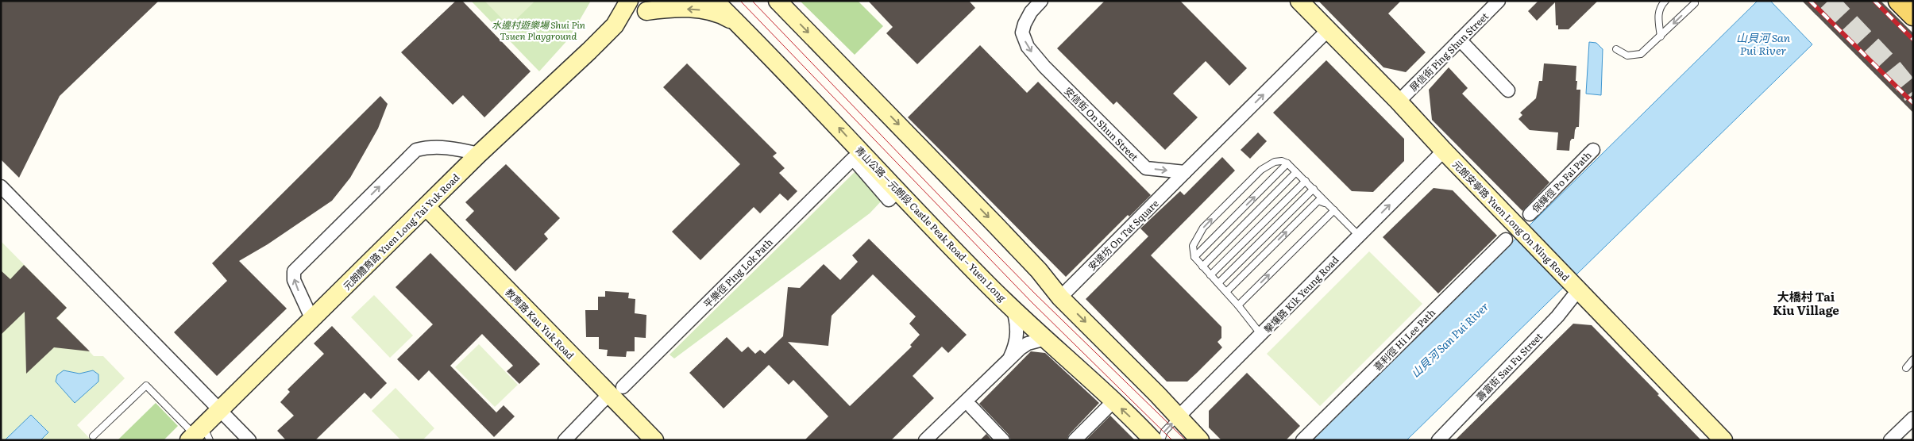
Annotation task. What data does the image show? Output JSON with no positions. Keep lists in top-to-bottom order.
{
  "streets": {
    "main road": [
      "元朗安寧路 Yuen Long On Ning Road",
      "青山公路－元朗段 Castle Peak Road – Yuen Long",
      "元朗體育路 Yuen Long Tai Yuk Road",
      "教育路 Kau Yuk Road"
    ],
    "street": [
      "屏信街 Ping Shun Street",
      "安信街 On Shun Street",
      "保輝徑 Po Fai Path",
      "安達坊 On Tat Square",
      "平樂徑 Ping Lok Path",
      "擊壤路 Kik Yeung Road",
      "喜利徑 Hi Lee Path",
      "壽富街 Sau Fu Street"
    ]
  },
  "crossings": [
    ["屏信街 Ping Shun Street", "元朗安寧路 Yuen Long On Ning Road"],
    ["安信街 On Shun Street", "安達坊 On Tat Square"],
    ["保輝徑 Po Fai Path", "元朗安寧路 Yuen Long On Ning Road"],
    ["保輝徑 Po Fai Path", "喜利徑 Hi Lee Path"],
    ["元朗安寧路 Yuen Long On Ning Road", "擊壤路 Kik Yeung Road"],
    ["元朗安寧路 Yuen Long On Ning Road", "喜利徑 Hi Lee Path"],
    ["元朗安寧路 Yuen Long On Ning Road", "壽富街 Sau Fu Street"],
    ["青山公路－元朗段 Castle Peak Road – Yuen Long", "元朗體育路 Yuen Long Tai Yuk Road"],
    ["青山公路－元朗段 Castle Peak Road – Yuen Long", "平樂徑 Ping Lok Path"],
    ["元朗體育路 Yuen Long Tai Yuk Road", "教育路 Kau Yuk Road"],
    ["平樂徑 Ping Lok Path", "教育路 Kau Yuk Road"]
  ],
  "one_way": ["安信街 On Shun Street", "擊壤路 Kik Yeung Road"],
  "districts": ["大橋村 Tai Kiu Village"],
  "water": ["山貝河 San Pui River"],
  "parks": ["水邊村遊樂場 Shui Pin Tsuen Playground"]
}
